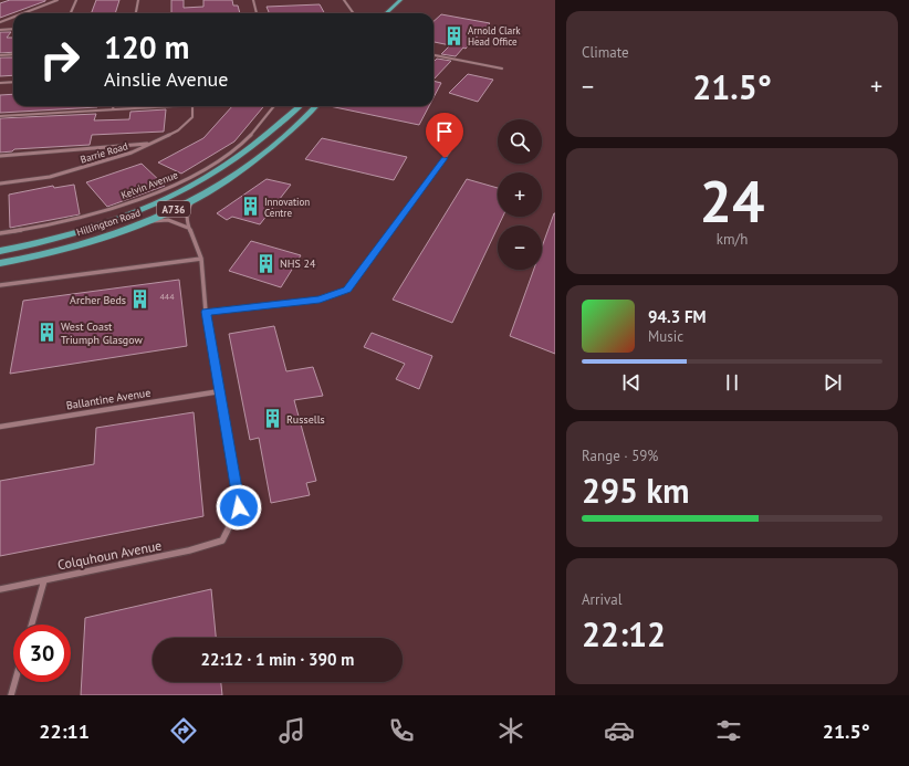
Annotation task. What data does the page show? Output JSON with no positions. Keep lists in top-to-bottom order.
{
  "streets": {
    "main road": ["A736", "Hillington Road"],
    "street": [
      "Barrie Road",
      "Kelvin Avenue",
      "Ballantine Avenue",
      "Colquhoun Avenue"
    ]
  },
  "crossings": [
    ["Ballantine Avenue", "Colquhoun Avenue"]
  ],
  "places": {
    "building": [
      "Arnold Clark Head Office",
      "Innovation Centre",
      "NHS 24",
      "Archer Beds",
      "West Coast Triumph Glasgow",
      "Russells"
    ]
  },
  "house_numbers": ["444"],
  "page": {
    "tile": [
      "Climate",
      ["24", "km/h"],
      ["Range · 59%", "295 km"],
      ["Arrival", "22:12"]
    ],
    "turn": ["120 m", "Ainslie Avenue"],
    "heat": ["−", "21.5°", "+"],
    "map_buttons": ["+", "−"],
    "song": ["94.3 FM", "Music"],
    "limit": "30",
    "trip": "22:12 · 1 min · 390 m",
    "tabs": ["22:11", "21.5°"]
  }
}
